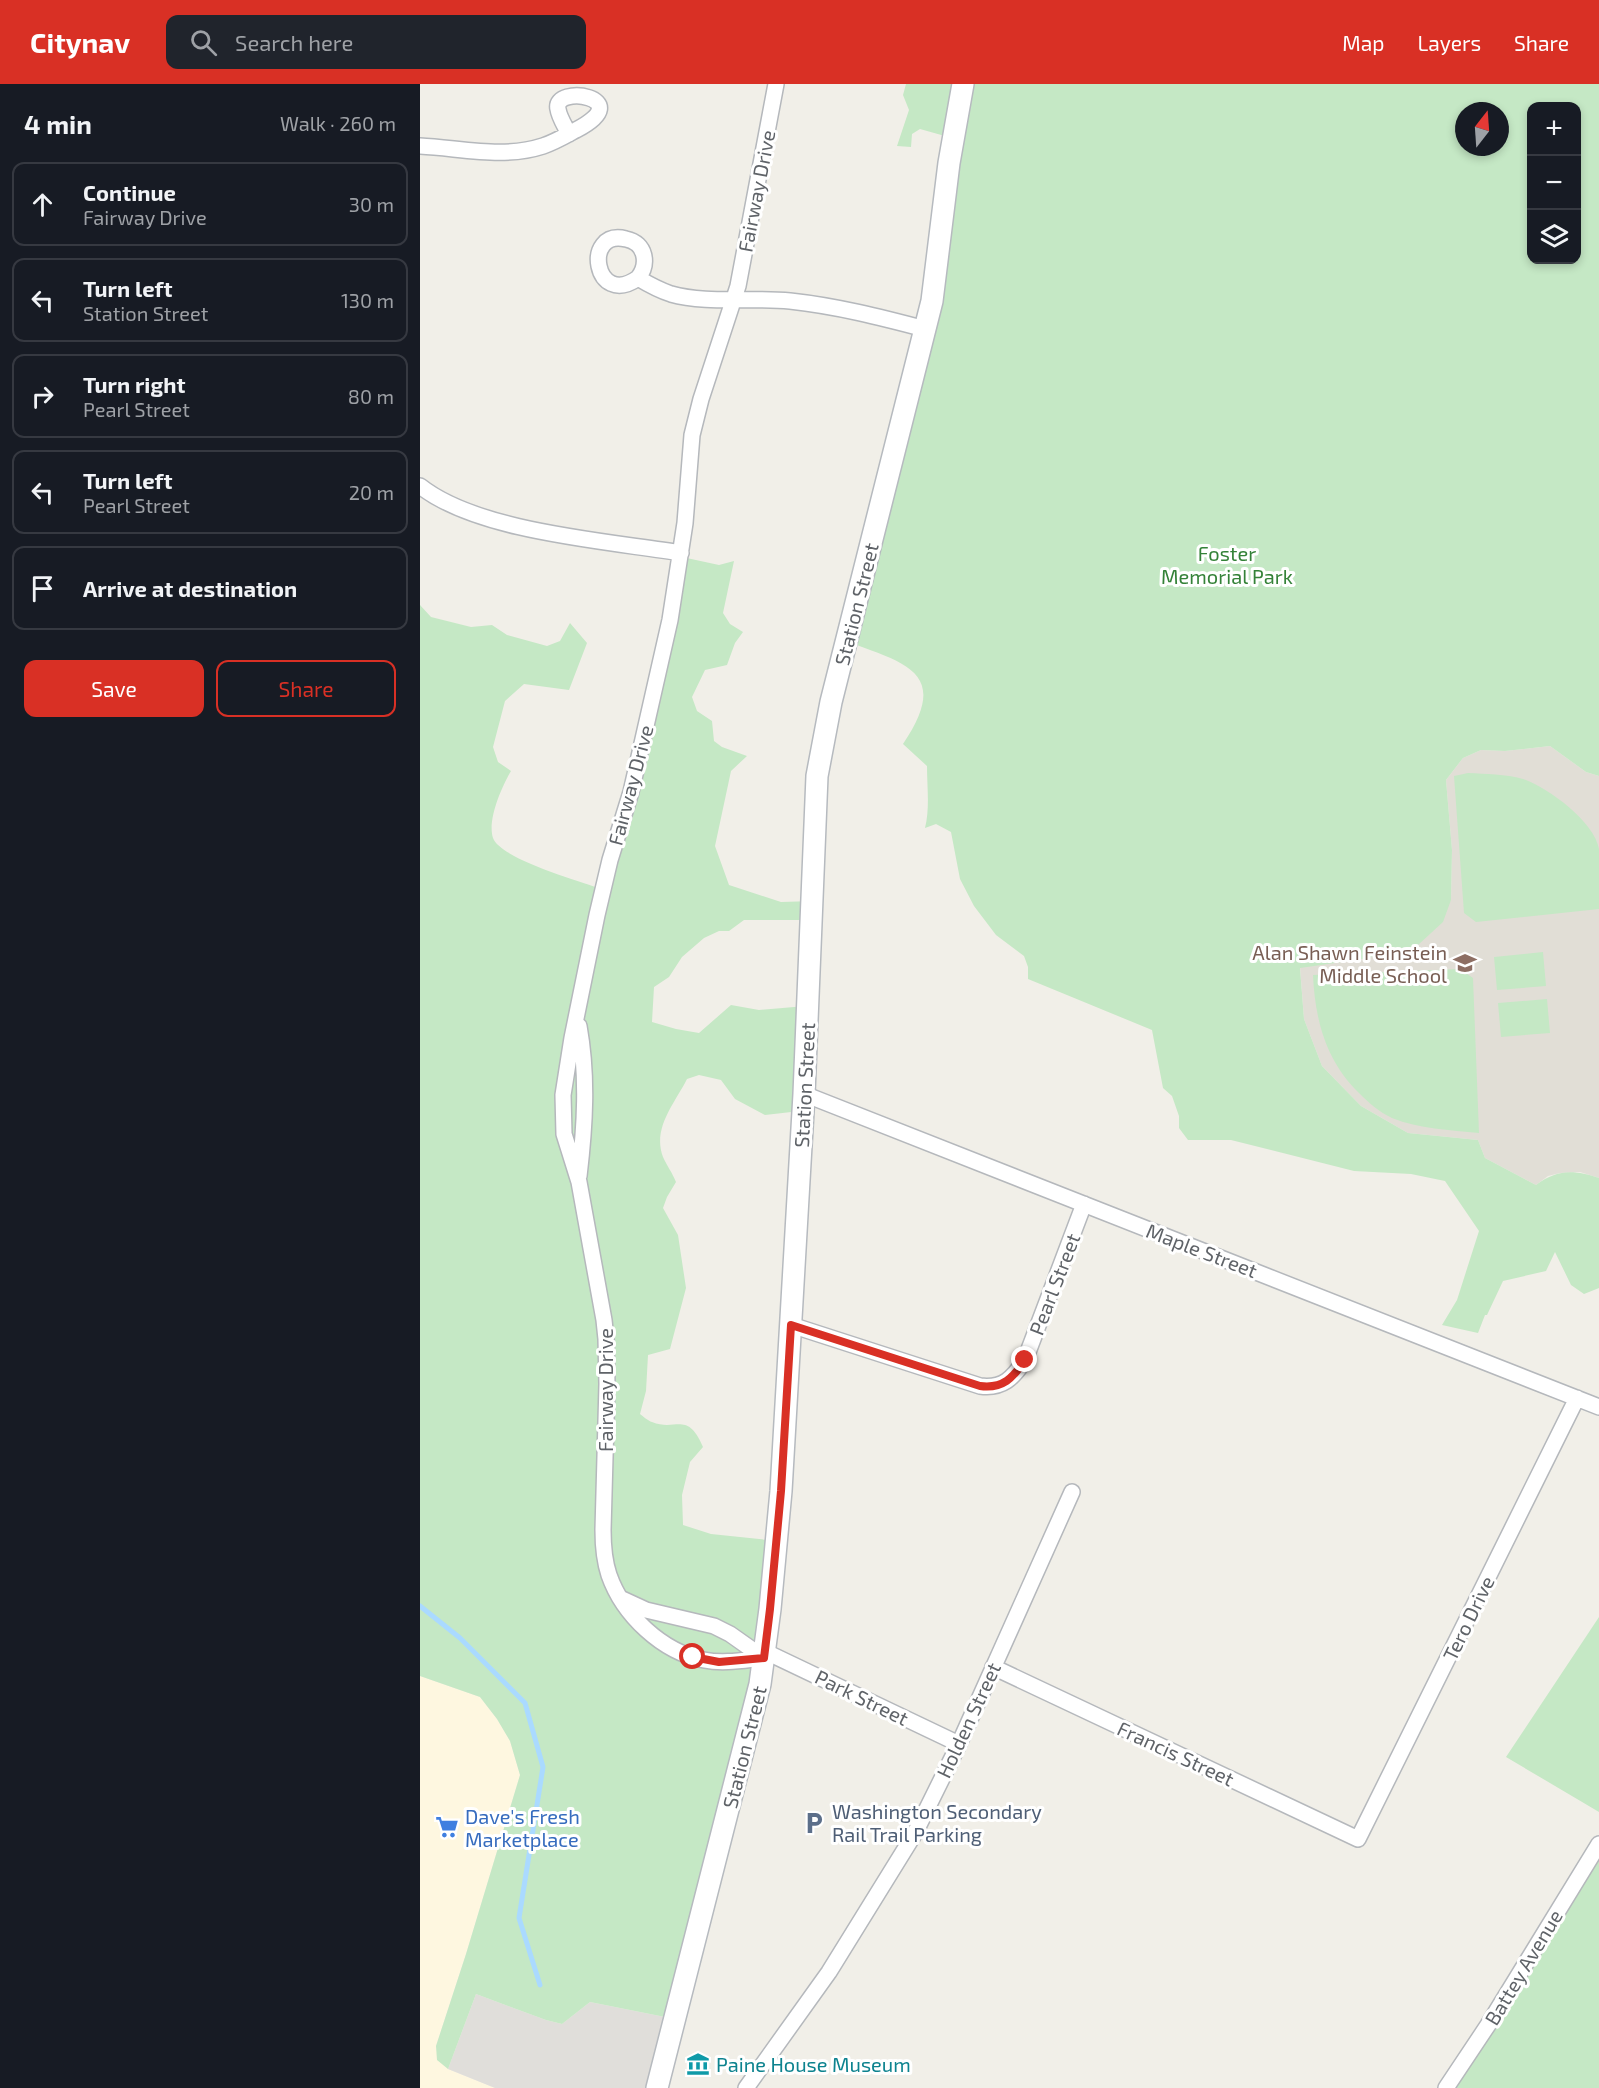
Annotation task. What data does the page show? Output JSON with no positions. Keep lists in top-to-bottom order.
{
  "streets": {
    "street": [
      "Fairway Drive",
      "Station Street",
      "Maple Street",
      "Pearl Street",
      "Tero Drive",
      "Park Street",
      "Holden Street",
      "Francis Street",
      "Battey Avenue"
    ]
  },
  "crossings": [
    ["Fairway Drive", "Station Street"],
    ["Fairway Drive", "Park Street"],
    ["Station Street", "Maple Street"],
    ["Station Street", "Pearl Street"],
    ["Station Street", "Park Street"],
    ["Maple Street", "Pearl Street"],
    ["Maple Street", "Tero Drive"],
    ["Tero Drive", "Francis Street"],
    ["Park Street", "Holden Street"],
    ["Holden Street", "Francis Street"]
  ],
  "parks": ["Foster Memorial Park"],
  "places": {
    "school or university": ["Alan Shawn Feinstein Middle School"],
    "parking": ["Washington Secondary Rail Trail Parking"],
    "supermarket": ["Dave's Fresh Marketplace"],
    "museum": ["Paine House Museum"]
  },
  "north": "top",
  "page": {
    "header": "Citynav",
    "search": "Search here",
    "nav": ["Map", "Layers", "Share"],
    "heading": ["4 min", "Walk · 260 m"],
    "map_buttons": ["+", "−"],
    "list": [
      ["Continue", "Fairway Drive", "30 m"],
      ["Turn left", "Station Street", "130 m"],
      ["Turn right", "Pearl Street", "80 m"],
      ["Turn left", "Pearl Street", "20 m"],
      "Arrive at destination"
    ],
    "buttons": ["Save", "Share"]
  }
}
